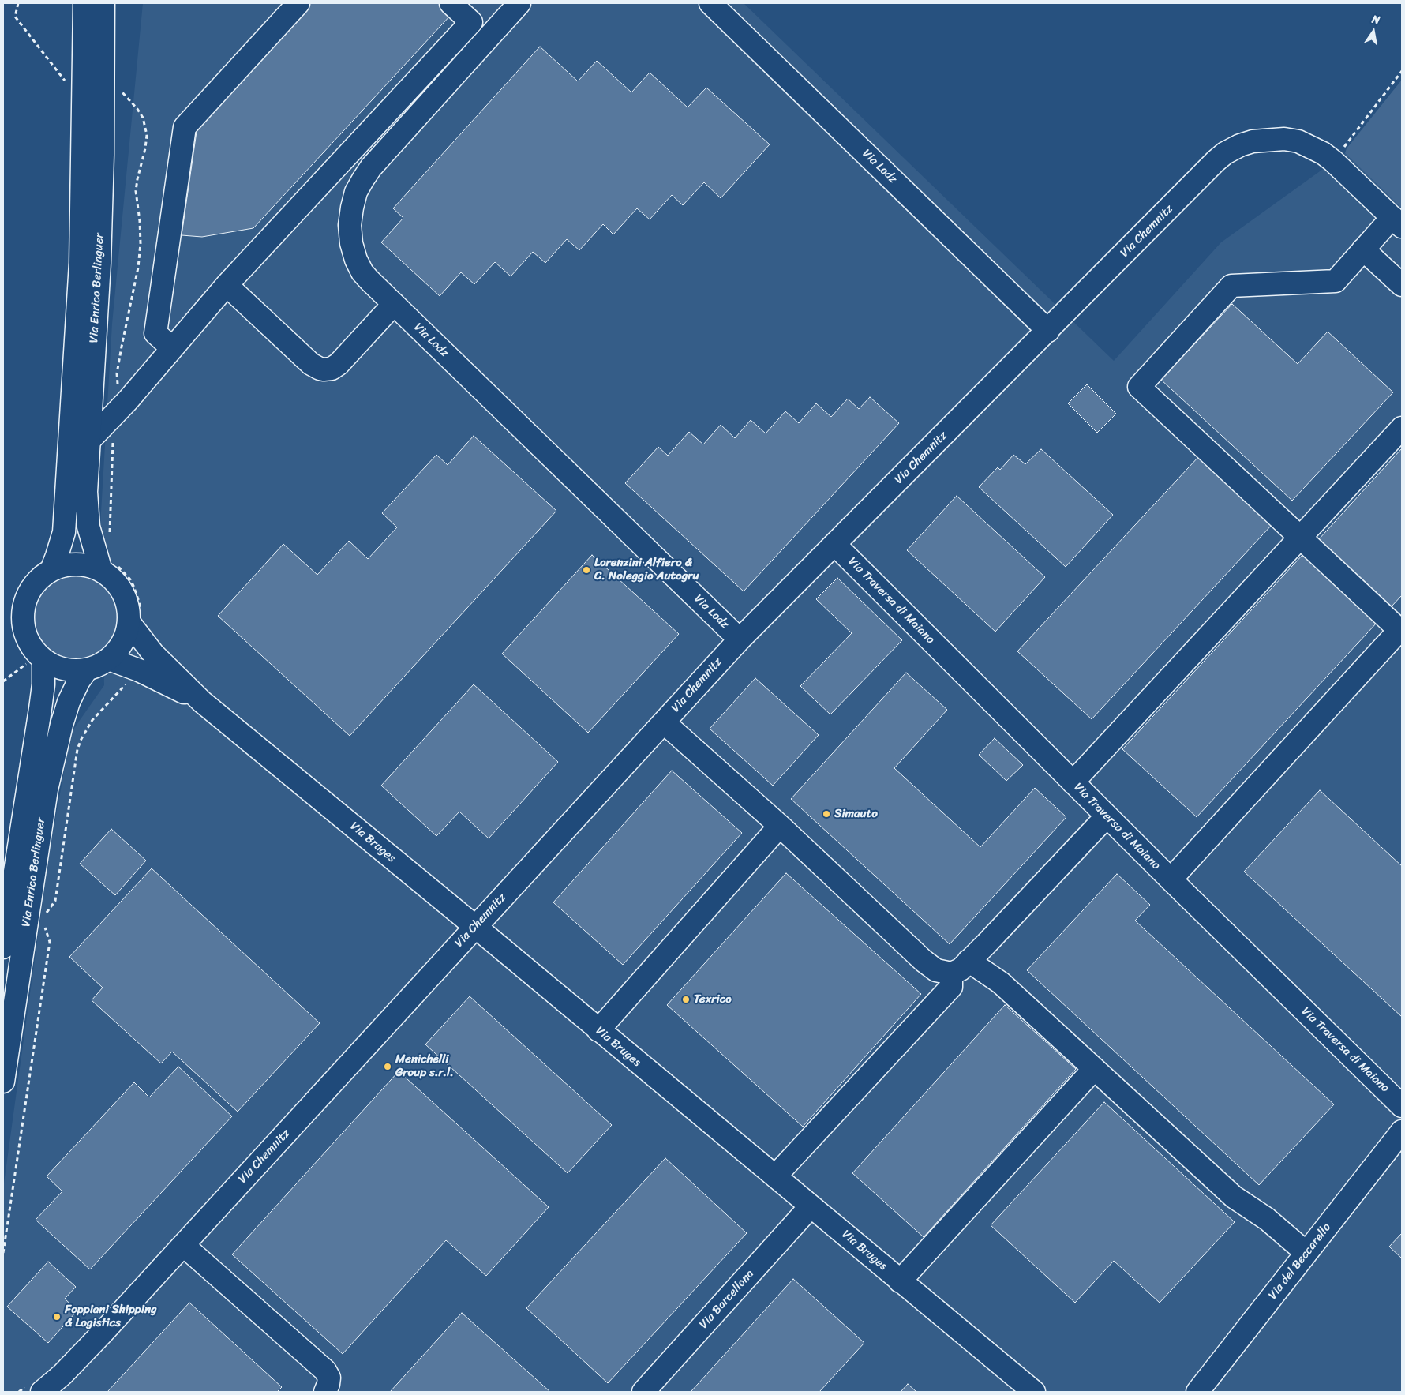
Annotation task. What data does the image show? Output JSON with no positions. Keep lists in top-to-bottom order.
{
  "streets": {
    "street": [
      "Via Lodz",
      "Via Chemnitz",
      "Via Enrico Berlinguer",
      "Via Traversa di Maiano",
      "Via Bruges",
      "Via del Beccarello",
      "Via Barcellona"
    ]
  },
  "crossings": [
    ["Via Lodz", "Via Chemnitz"],
    ["Via Chemnitz", "Via Traversa di Maiano"],
    ["Via Chemnitz", "Via Bruges"],
    ["Via Enrico Berlinguer", "Via Bruges"],
    ["Via Bruges", "Via Barcellona"]
  ],
  "places": [
    "Lorenzini Alfiero & C. Noleggio Autogru",
    "Simauto",
    "Texrico",
    "Menichelli Group s.r.l.",
    "Foppiani Shipping & Logistics"
  ],
  "north": "top"
}
